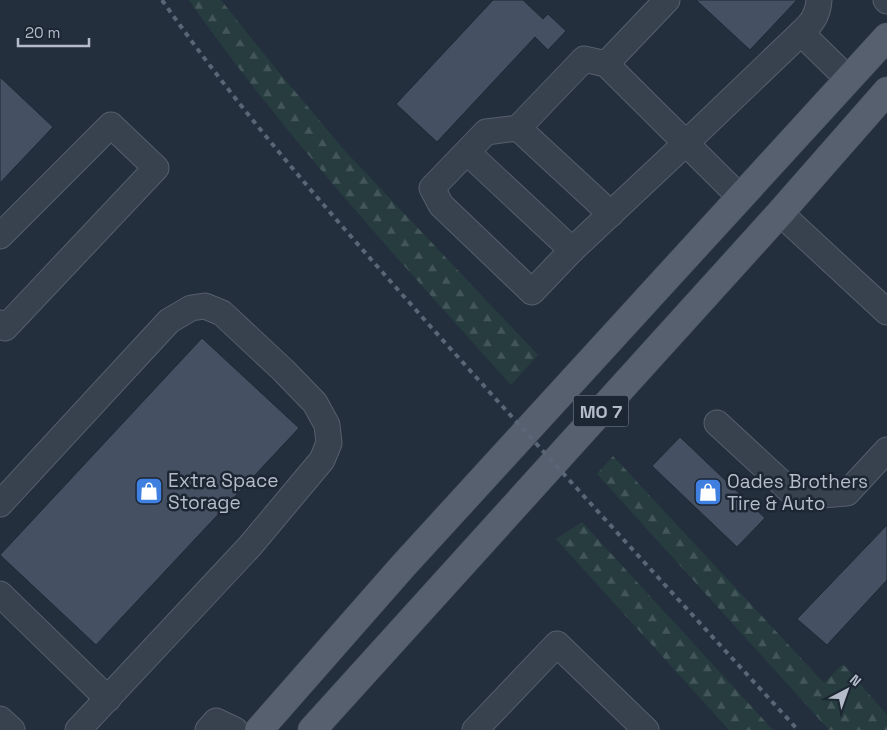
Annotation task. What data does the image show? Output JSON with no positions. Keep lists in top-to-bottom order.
{
  "streets": {
    "main road": ["MO 7"]
  },
  "places": {
    "shop": ["Extra Space Storage", "Oades Brothers Tire & Auto"]
  },
  "scale_bar": "20 m",
  "north": "top right"
}
